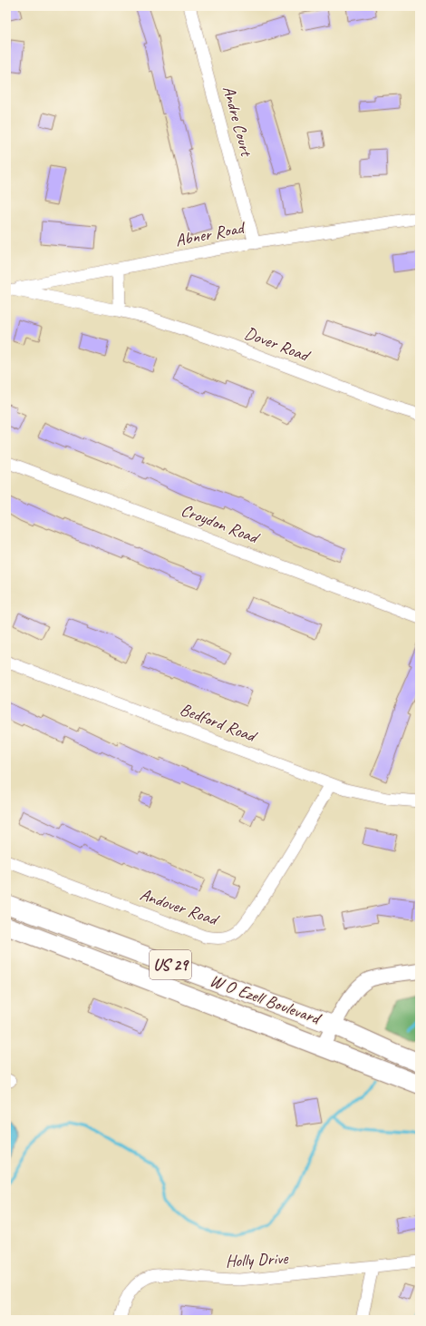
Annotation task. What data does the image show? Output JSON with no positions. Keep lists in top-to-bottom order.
{
  "streets": {
    "main road": ["US 29", "W O Ezell Boulevard"],
    "street": [
      "Andre Court",
      "Abner Road",
      "Dover Road",
      "Croydon Road",
      "Bedford Road",
      "Andover Road",
      "Holly Drive"
    ]
  },
  "crossings": [
    ["Andre Court", "Abner Road"],
    ["Abner Road", "Dover Road"],
    ["Bedford Road", "Andover Road"]
  ]
}
